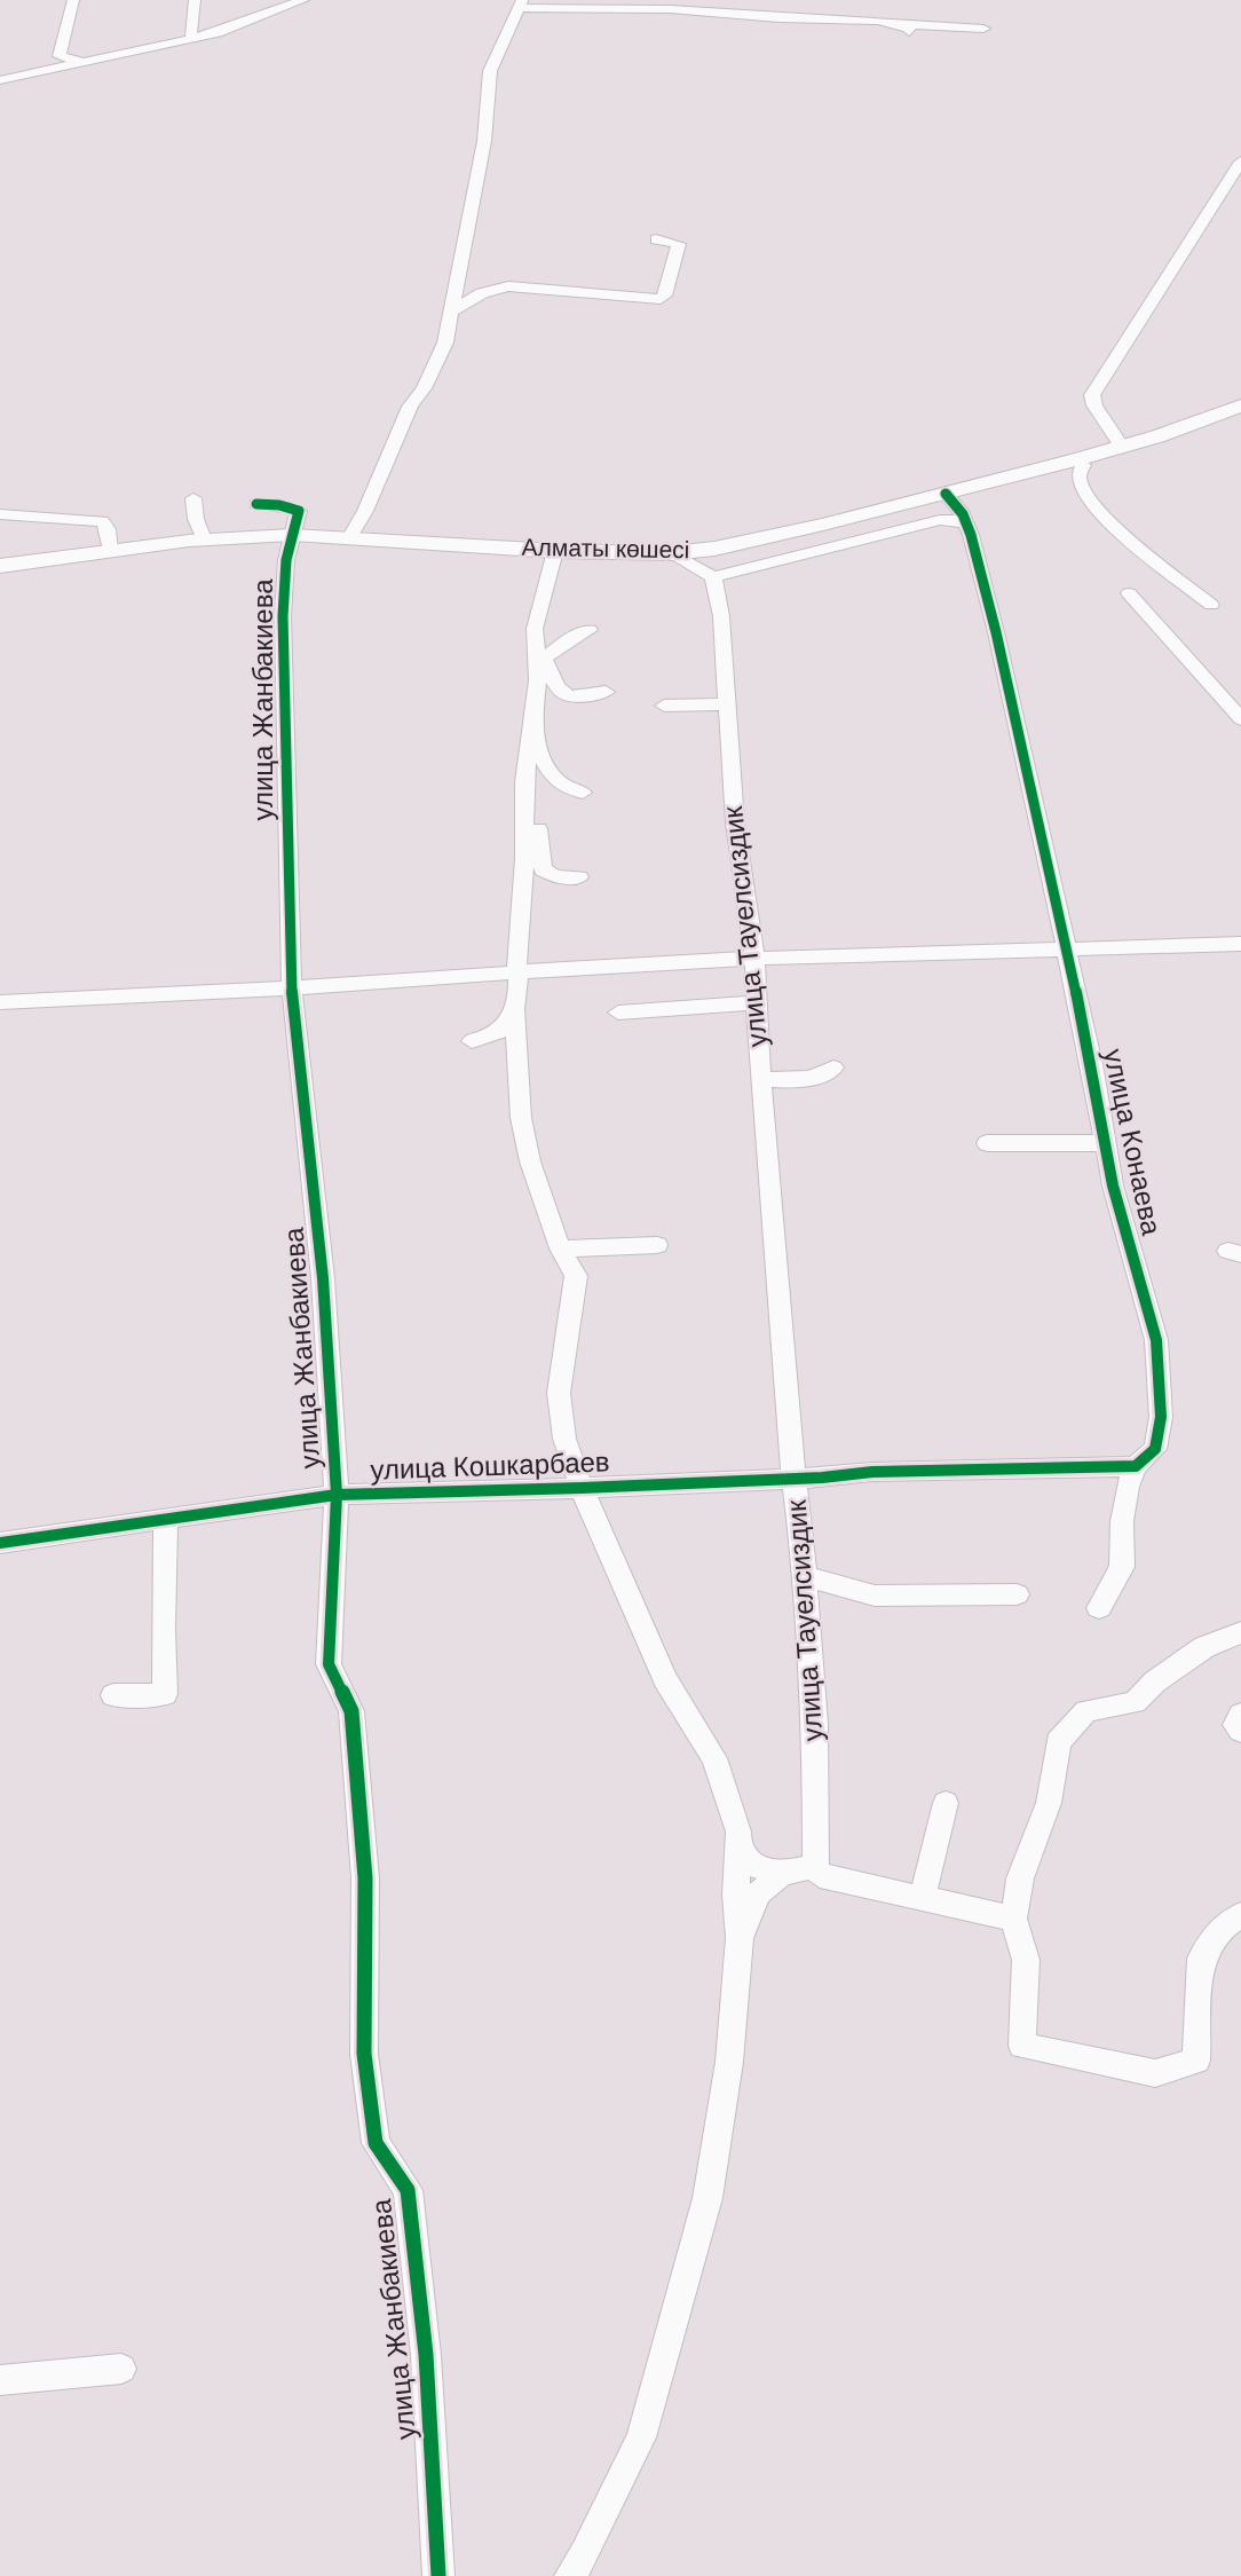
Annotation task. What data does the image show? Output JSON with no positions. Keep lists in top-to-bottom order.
{
  "streets": {
    "main road": ["Алматы көшесі"],
    "street": [
      "улица Жанбакиева",
      "улица Тауелсиздик",
      "улица Конаева",
      "улица Кошкарбаев"
    ]
  },
  "crossings": [
    ["Алматы көшесі", "улица Жанбакиева"],
    ["Алматы көшесі", "улица Конаева"],
    ["улица Жанбакиева", "улица Кошкарбаев"],
    ["улица Тауелсиздик", "улица Кошкарбаев"]
  ]
}
